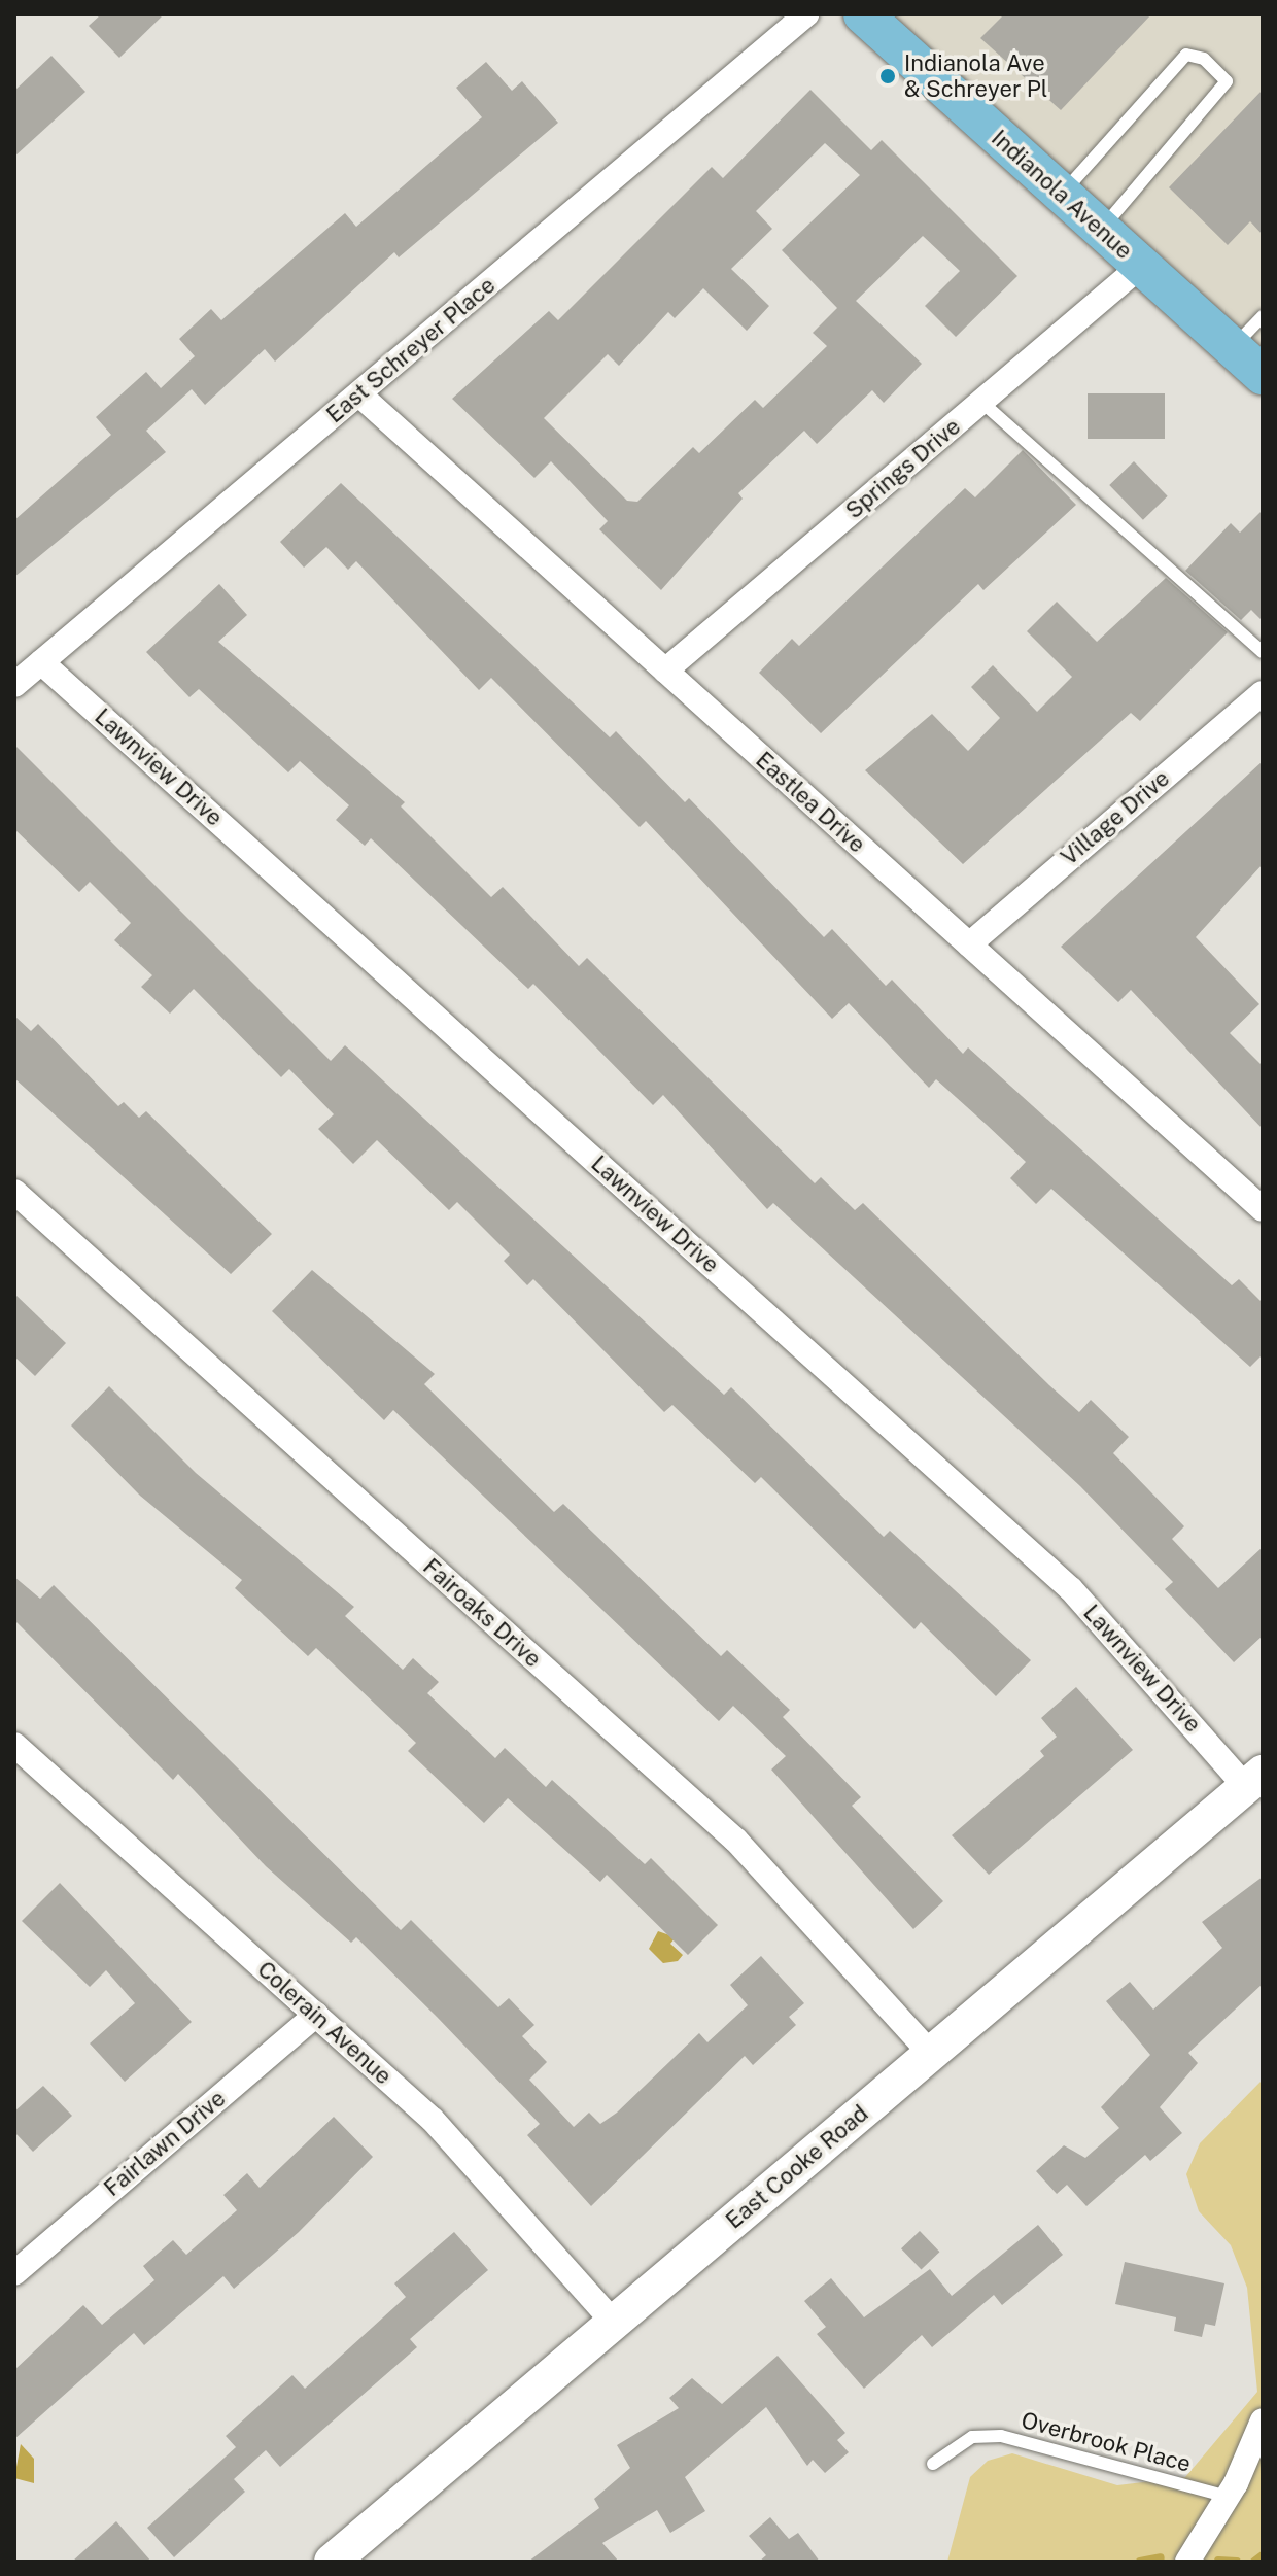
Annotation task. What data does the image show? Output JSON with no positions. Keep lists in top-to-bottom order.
{
  "streets": {
    "main road": ["Indianola Avenue", "East Cooke Road"],
    "street": [
      "East Schreyer Place",
      "Springs Drive",
      "Lawnview Drive",
      "Eastlea Drive",
      "Village Drive",
      "Fairoaks Drive",
      "Colerain Avenue",
      "Fairlawn Drive"
    ],
    "lane": ["Overbrook Place"]
  },
  "crossings": [
    ["Indianola Avenue", "Springs Drive"],
    ["East Schreyer Place", "Lawnview Drive"],
    ["East Schreyer Place", "Eastlea Drive"],
    ["Springs Drive", "Eastlea Drive"],
    ["Lawnview Drive", "East Cooke Road"],
    ["Eastlea Drive", "Village Drive"],
    ["Fairoaks Drive", "East Cooke Road"],
    ["Colerain Avenue", "Fairlawn Drive"],
    ["Colerain Avenue", "East Cooke Road"]
  ],
  "places": ["Indianola Ave & Schreyer Pl"]
}
